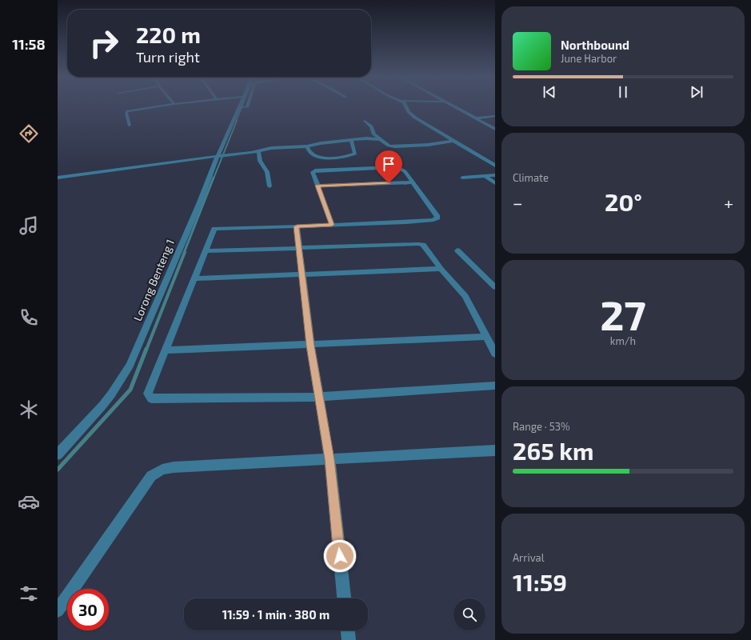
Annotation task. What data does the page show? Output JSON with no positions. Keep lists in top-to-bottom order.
{
  "streets": {
    "street": ["Lorong Benteng 1"]
  },
  "page": {
    "tabs": "11:58",
    "turn": ["220 m", "Turn right"],
    "song": ["Northbound", "June Harbor"],
    "tile": [
      "Climate",
      ["27", "km/h"],
      ["Range · 53%", "265 km"],
      ["Arrival", "11:59"]
    ],
    "heat": ["−", "20°", "+"],
    "limit": "30",
    "trip": "11:59 · 1 min · 380 m"
  }
}
